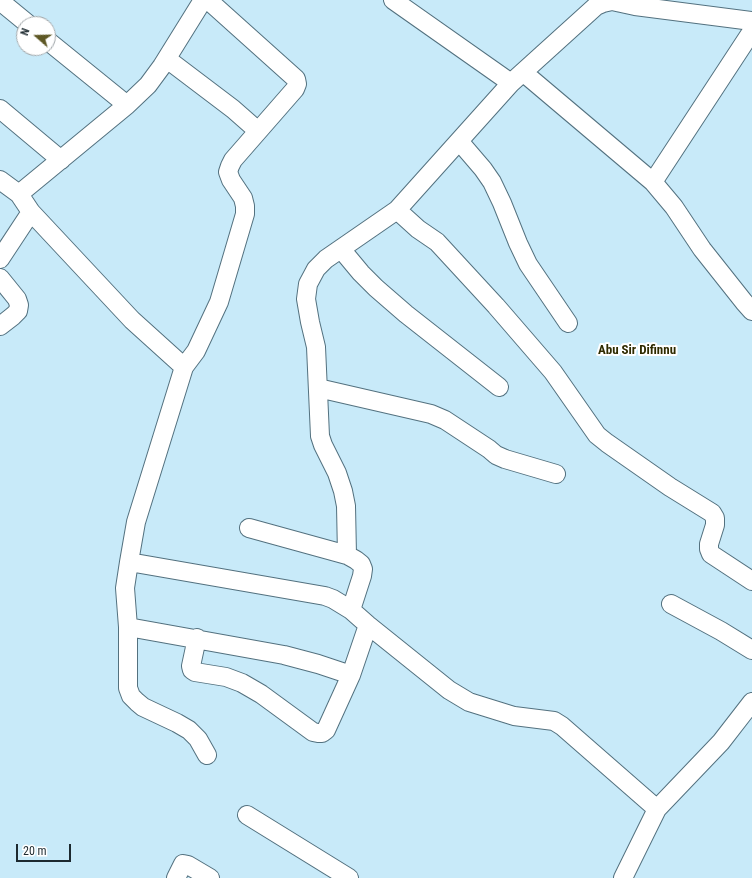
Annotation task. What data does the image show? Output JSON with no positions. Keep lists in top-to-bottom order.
{
  "districts": ["Abu Sir Difinnu"],
  "scale_bar": "20 m",
  "north": "left"
}
